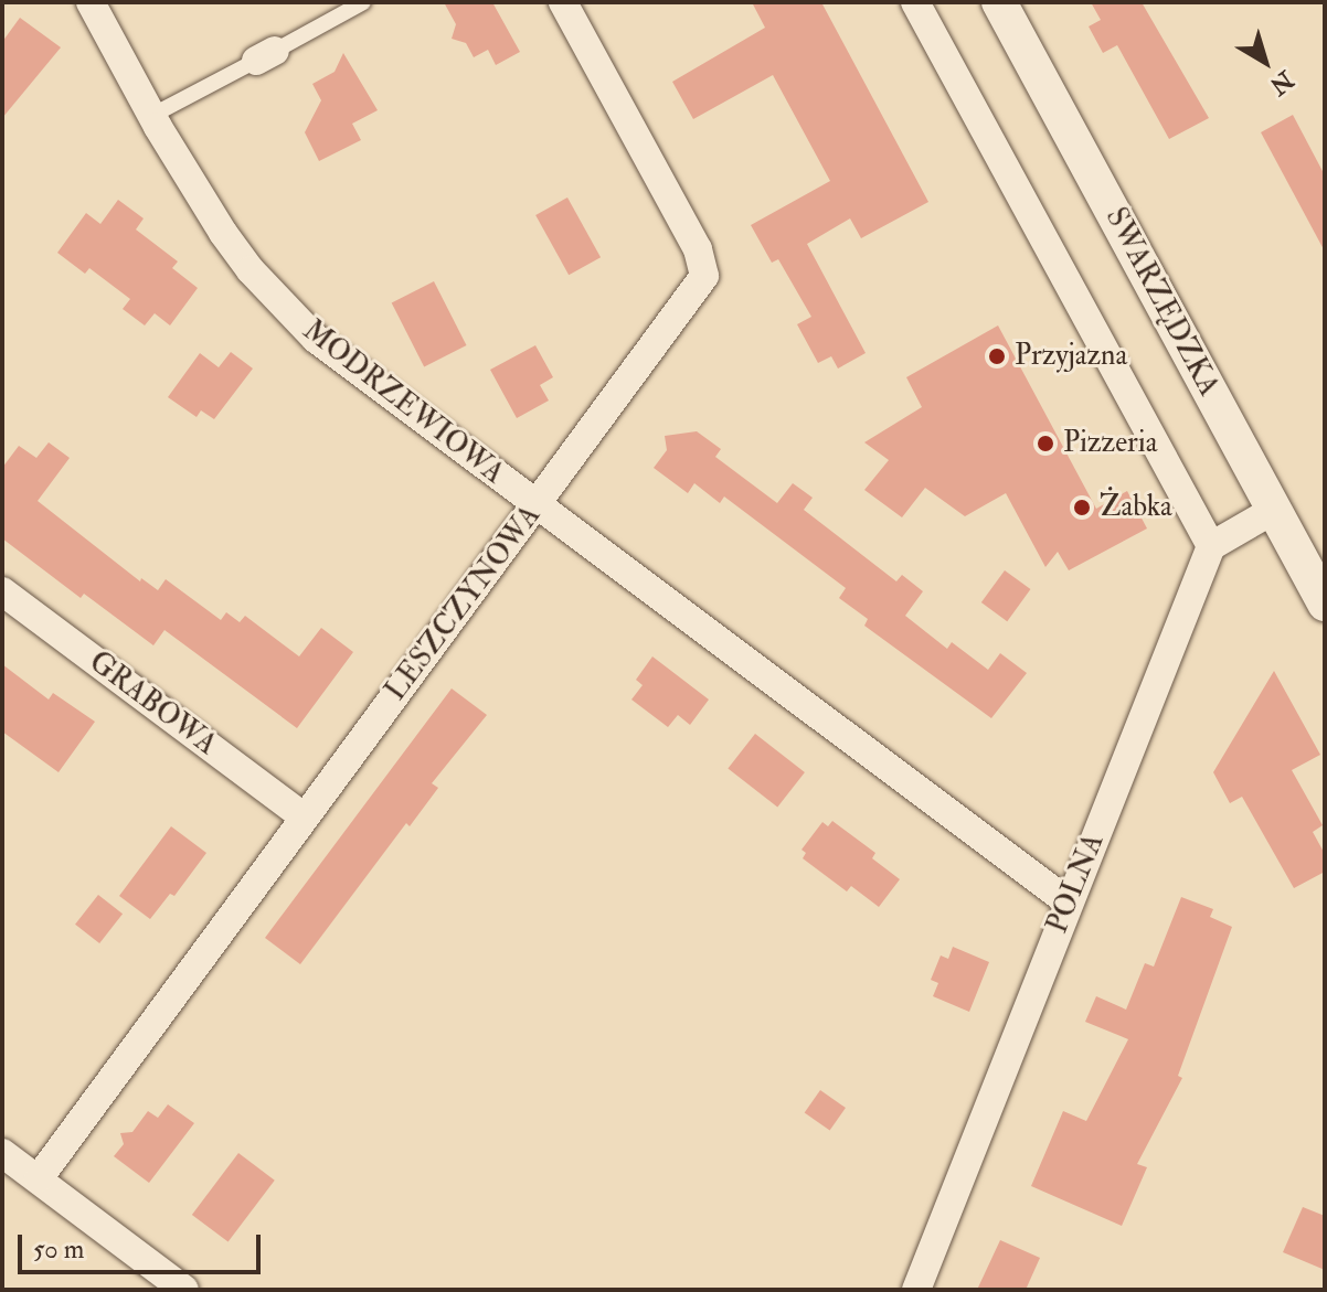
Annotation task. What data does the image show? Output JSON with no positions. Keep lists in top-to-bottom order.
{
  "streets": {
    "street": [
      "SWARZĘDZKA",
      "MODRZEWIOWA",
      "LESZCZYNOWA",
      "GRABOWA",
      "POLNA"
    ]
  },
  "crossings": [
    ["MODRZEWIOWA", "LESZCZYNOWA"],
    ["MODRZEWIOWA", "POLNA"],
    ["LESZCZYNOWA", "GRABOWA"]
  ],
  "places": ["Przyjazna", "Pizzeria", "Żabka"],
  "scale_bar": "50 m",
  "north": "bottom right"
}
